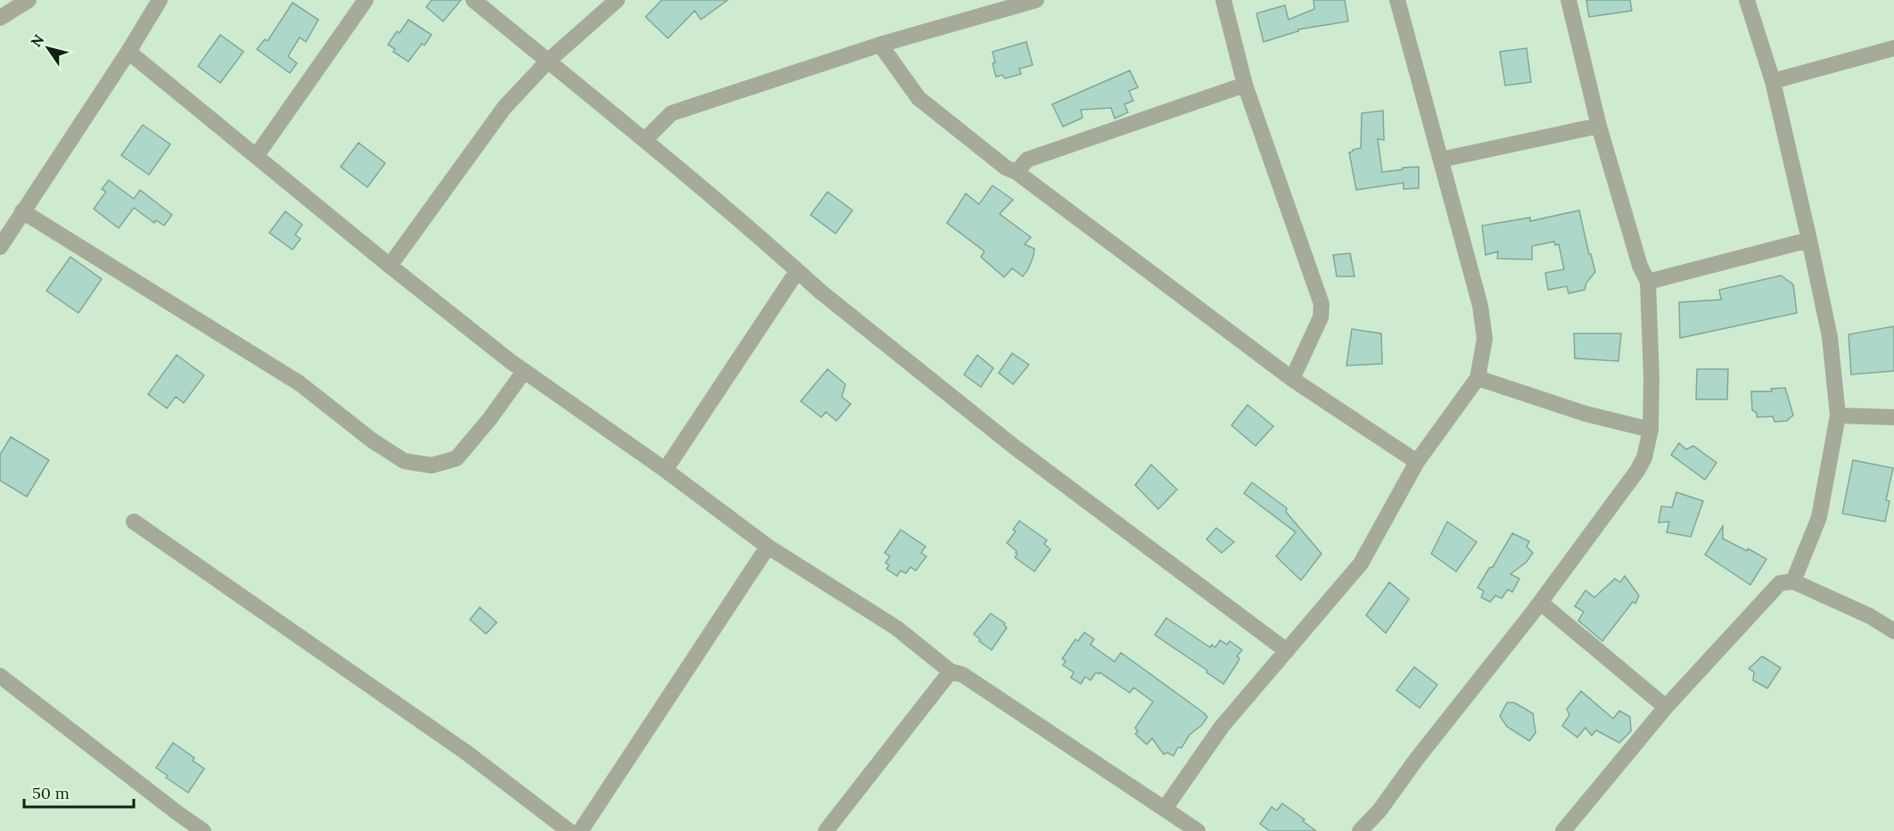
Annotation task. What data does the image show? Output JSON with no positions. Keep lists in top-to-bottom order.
{
  "scale_bar": "50 m",
  "north": "top left"
}
